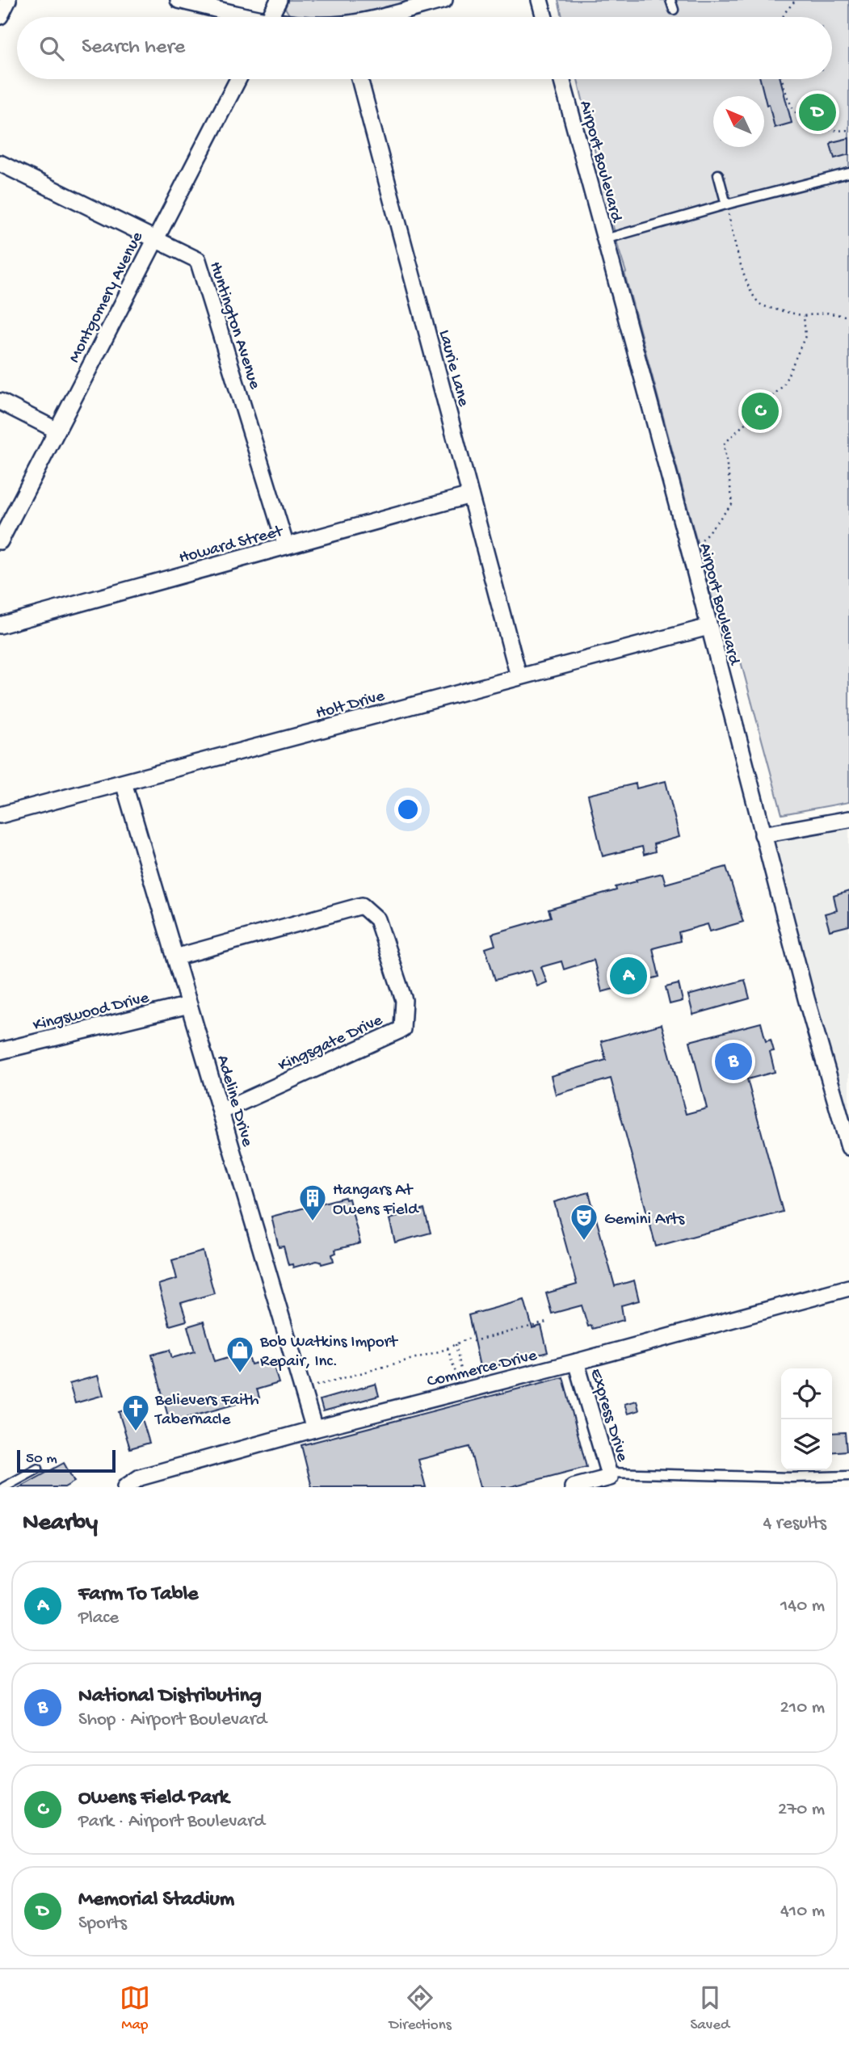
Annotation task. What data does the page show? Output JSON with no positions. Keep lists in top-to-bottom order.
{
  "streets": {
    "street": [
      "Airport Boulevard",
      "Montgomery Avenue",
      "Huntington Avenue",
      "Laurie Lane",
      "Howard Street",
      "Holt Drive",
      "Kingswood Drive",
      "Kingsgate Drive",
      "Adeline Drive",
      "Commerce Drive",
      "Express Drive"
    ]
  },
  "crossings": [
    ["Airport Boulevard", "Holt Drive"],
    ["Montgomery Avenue", "Huntington Avenue"],
    ["Huntington Avenue", "Howard Street"],
    ["Laurie Lane", "Howard Street"],
    ["Laurie Lane", "Holt Drive"],
    ["Holt Drive", "Adeline Drive"],
    ["Kingswood Drive", "Adeline Drive"],
    ["Kingsgate Drive", "Adeline Drive"],
    ["Adeline Drive", "Commerce Drive"],
    ["Commerce Drive", "Express Drive"]
  ],
  "places": {
    "building": ["Hangars At Owens Field"],
    "theatre": ["Gemini Arts"],
    "shop": ["Bob Watkins Import Repair, Inc."],
    "church": ["Believers Faith Tabernacle"]
  },
  "scale_bar": "50 m",
  "north": "top left",
  "page": {
    "search": "Search here",
    "pins": [
      "D",
      "C",
      "A",
      "B"
    ],
    "scale": "50 m",
    "heading": ["Nearby", "4 results"],
    "list": [
      {
        "mark": "A",
        "name": "Farm To Table",
        "note": "Place",
        "value": "140 m"
      },
      {
        "mark": "B",
        "name": "National Distributing",
        "note": "Shop · Airport Boulevard",
        "value": "210 m"
      },
      {
        "mark": "C",
        "name": "Owens Field Park",
        "note": "Park · Airport Boulevard",
        "value": "270 m"
      },
      {
        "mark": "D",
        "name": "Memorial Stadium",
        "note": "Sports",
        "value": "410 m"
      }
    ],
    "nav": ["Map", "Directions", "Saved"]
  }
}
